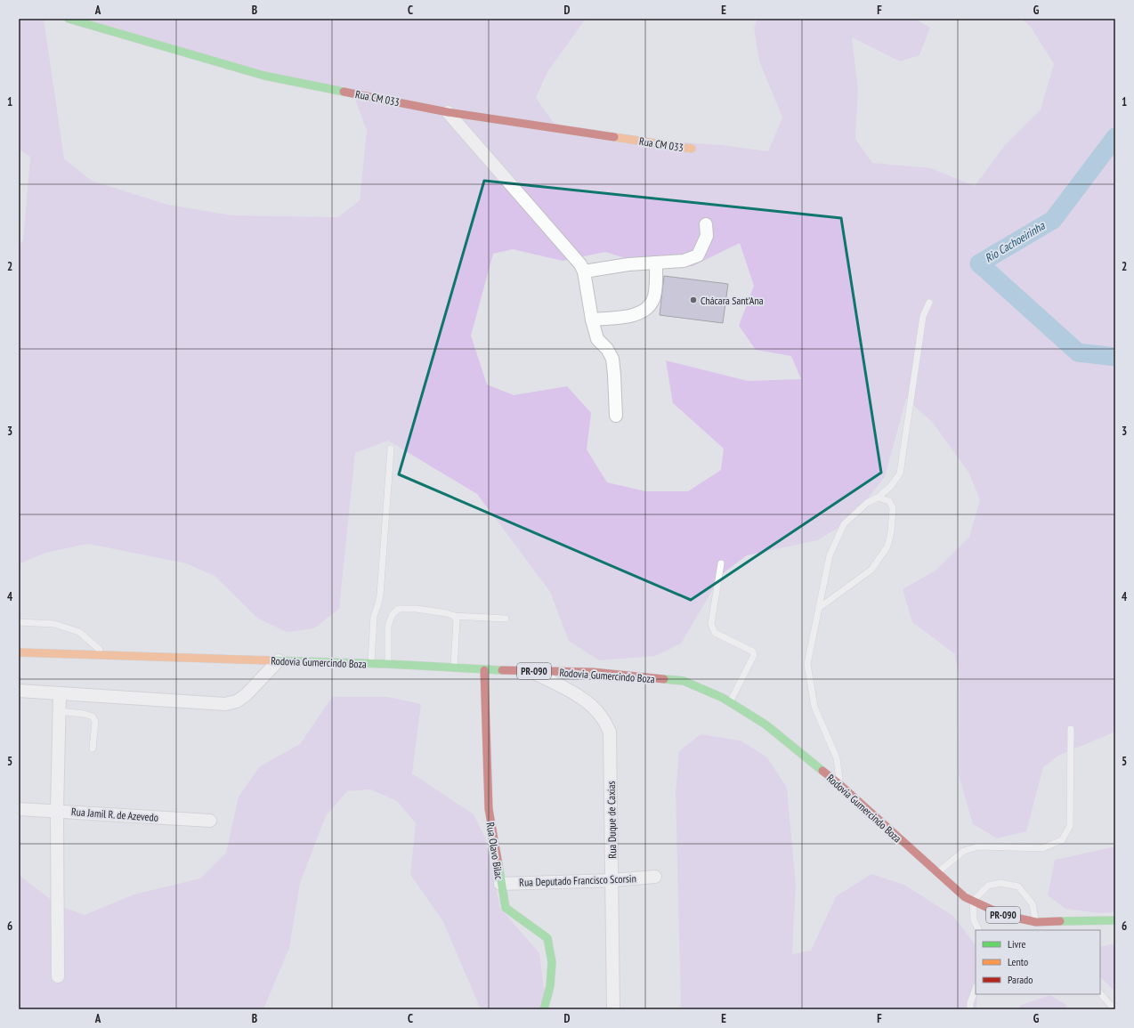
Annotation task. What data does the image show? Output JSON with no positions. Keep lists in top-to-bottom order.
{
  "streets": {
    "main road": [
      "Rua CM 033",
      "Rodovia Gumercindo Boza",
      "PR-090",
      "Rua Olavo Bilac"
    ],
    "street": ["Rua Jamil R. de Azevedo", "Rua Duque de Caxias", "Rua Deputado Francisco Scorsin"]
  },
  "crossings": [
    ["Rodovia Gumercindo Boza", "Rua Duque de Caxias"],
    ["Rodovia Gumercindo Boza", "Rua Olavo Bilac"],
    ["Rua Duque de Caxias", "Rua Deputado Francisco Scorsin"],
    ["Rua Olavo Bilac", "Rua Deputado Francisco Scorsin"]
  ],
  "water": ["Rio Cachoeirinha"],
  "places": ["Chácara Sant'Ana"],
  "legend": ["Livre", "Lento", "Parado"],
  "grid": {
    "columns": [
      "A",
      "B",
      "C",
      "D",
      "E",
      "F",
      "G"
    ],
    "rows": [
      "1",
      "2",
      "3",
      "4",
      "5",
      "6"
    ]
  }
}
